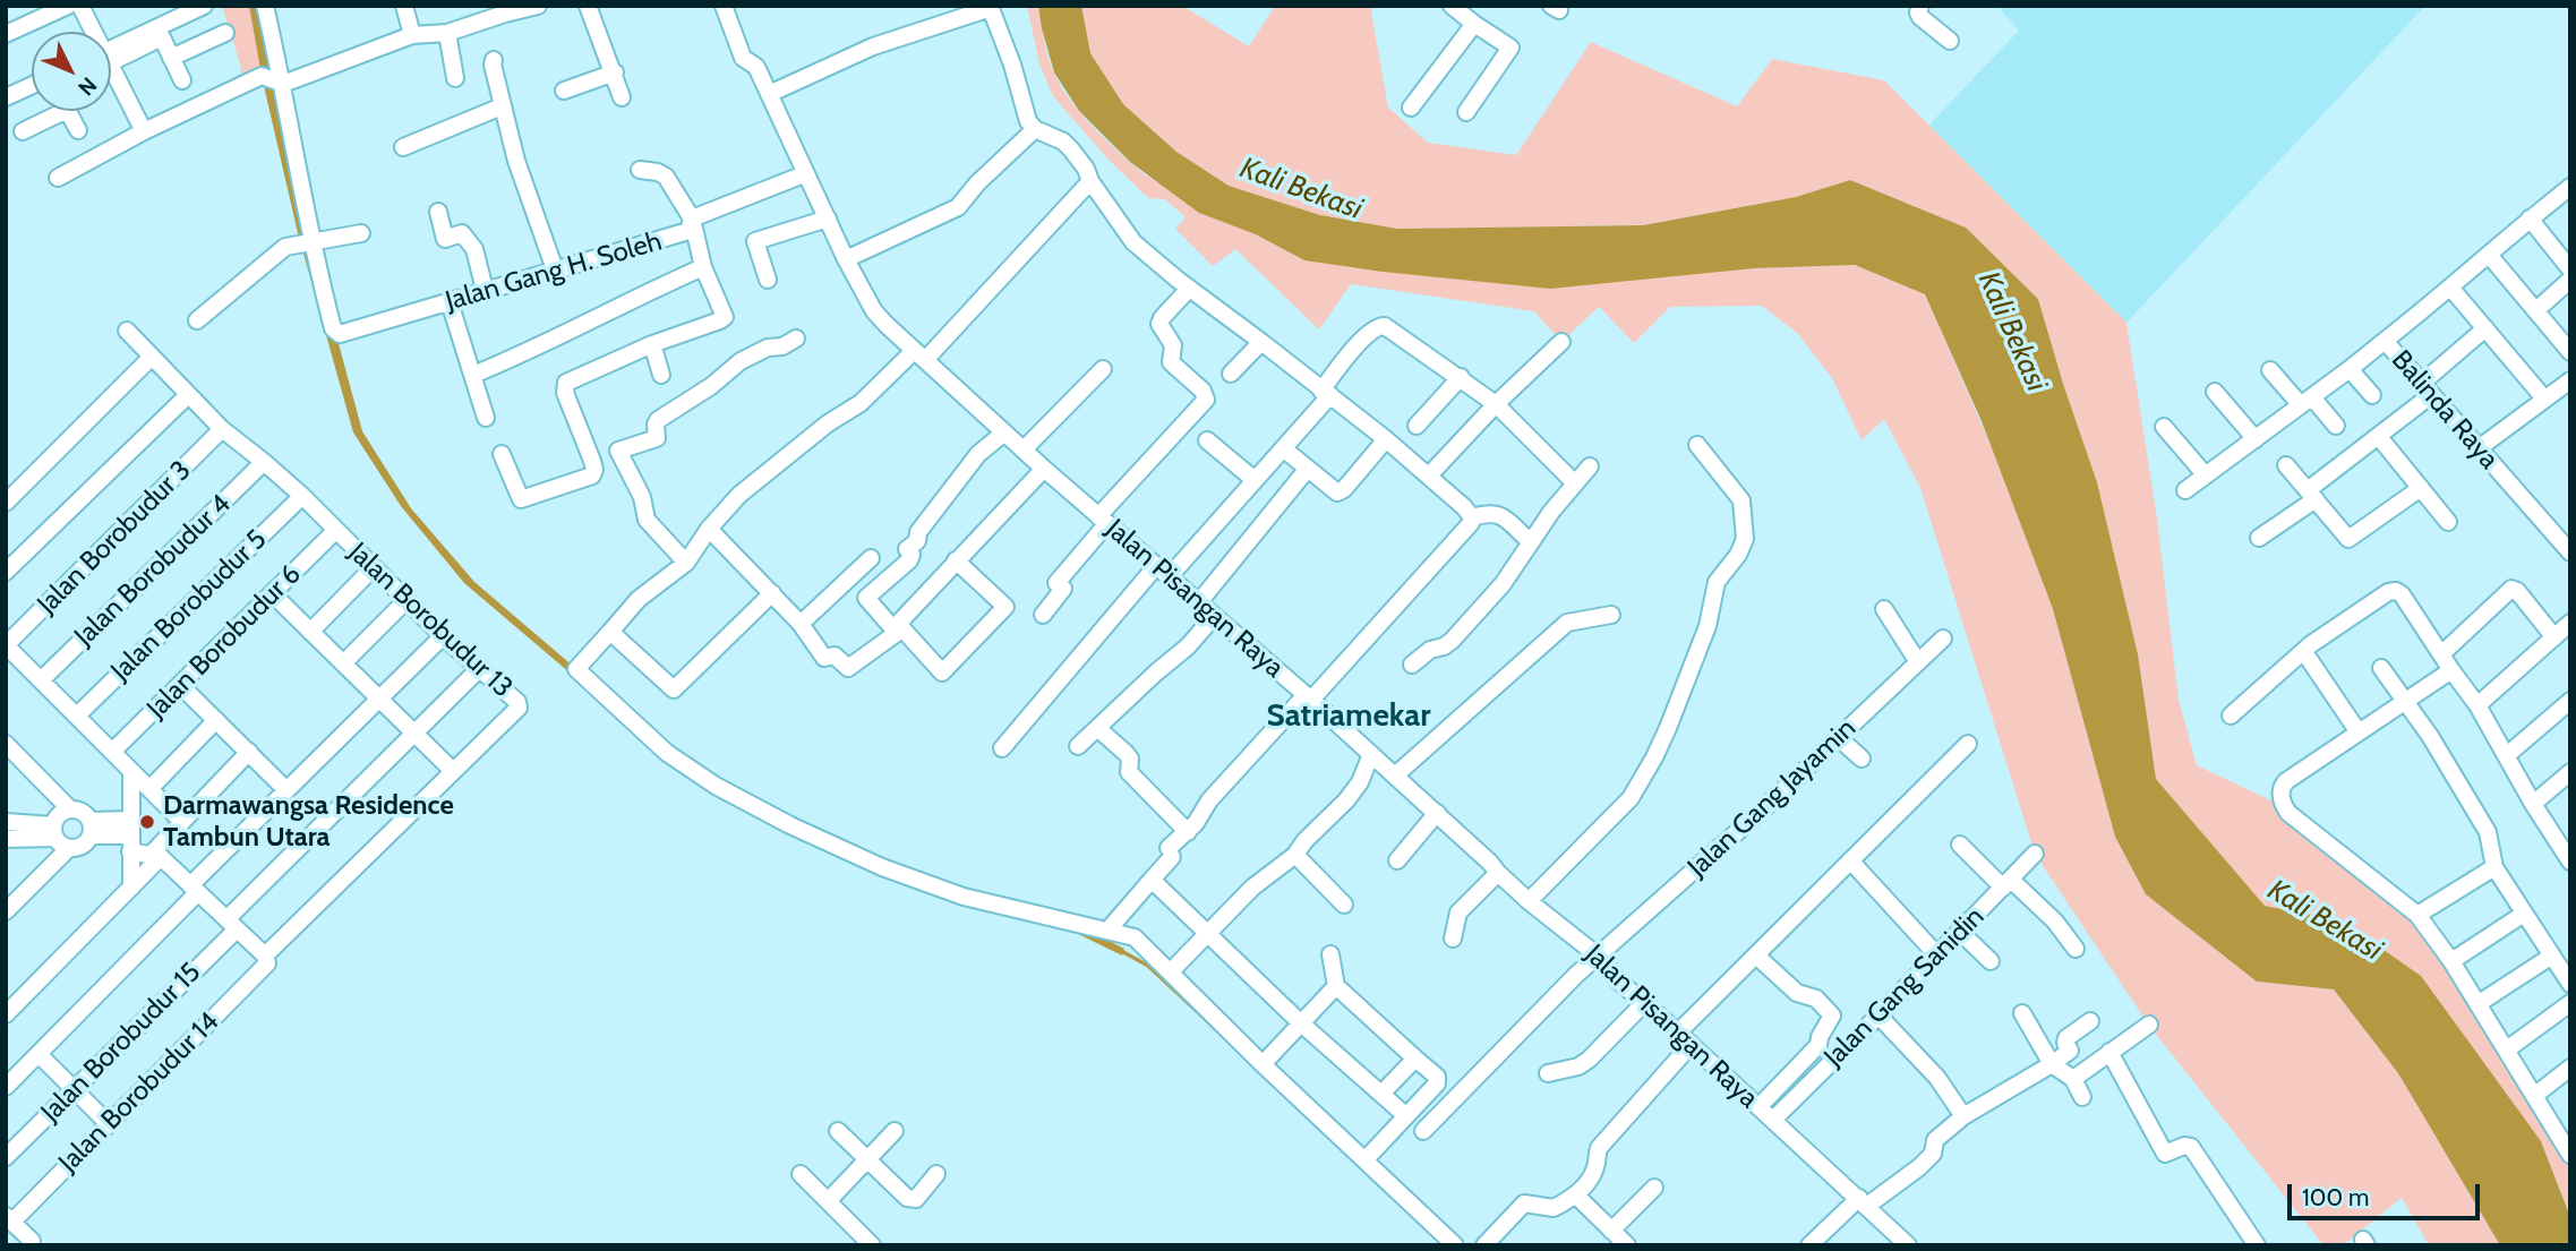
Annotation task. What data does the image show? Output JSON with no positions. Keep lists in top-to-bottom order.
{
  "streets": {
    "street": [
      "Jalan Gang H. Soleh",
      "Balinda Raya",
      "Jalan Borobudur 3",
      "Jalan Borobudur 4",
      "Jalan Pisangan Raya",
      "Jalan Borobudur 5",
      "Jalan Borobudur 13",
      "Jalan Borobudur 6",
      "Jalan Gang Jayamin",
      "Jalan Gang Sanidin",
      "Jalan Borobudur 15",
      "Jalan Borobudur 14"
    ]
  },
  "crossings": [
    ["Jalan Gang H. Soleh", "Jalan Pisangan Raya"],
    ["Jalan Borobudur 3", "Jalan Borobudur 13"],
    ["Jalan Borobudur 4", "Jalan Borobudur 13"],
    ["Jalan Pisangan Raya", "Jalan Gang Jayamin"],
    ["Jalan Pisangan Raya", "Jalan Gang Sanidin"],
    ["Jalan Borobudur 5", "Jalan Borobudur 13"],
    ["Jalan Borobudur 13", "Jalan Borobudur 6"],
    ["Jalan Borobudur 13", "Jalan Borobudur 15"],
    ["Jalan Borobudur 13", "Jalan Borobudur 14"]
  ],
  "districts": ["Satriamekar"],
  "water": ["Kali Bekasi"],
  "places": ["Darmawangsa Residence Tambun Utara"],
  "scale_bar": "100 m",
  "north": "bottom right"
}
